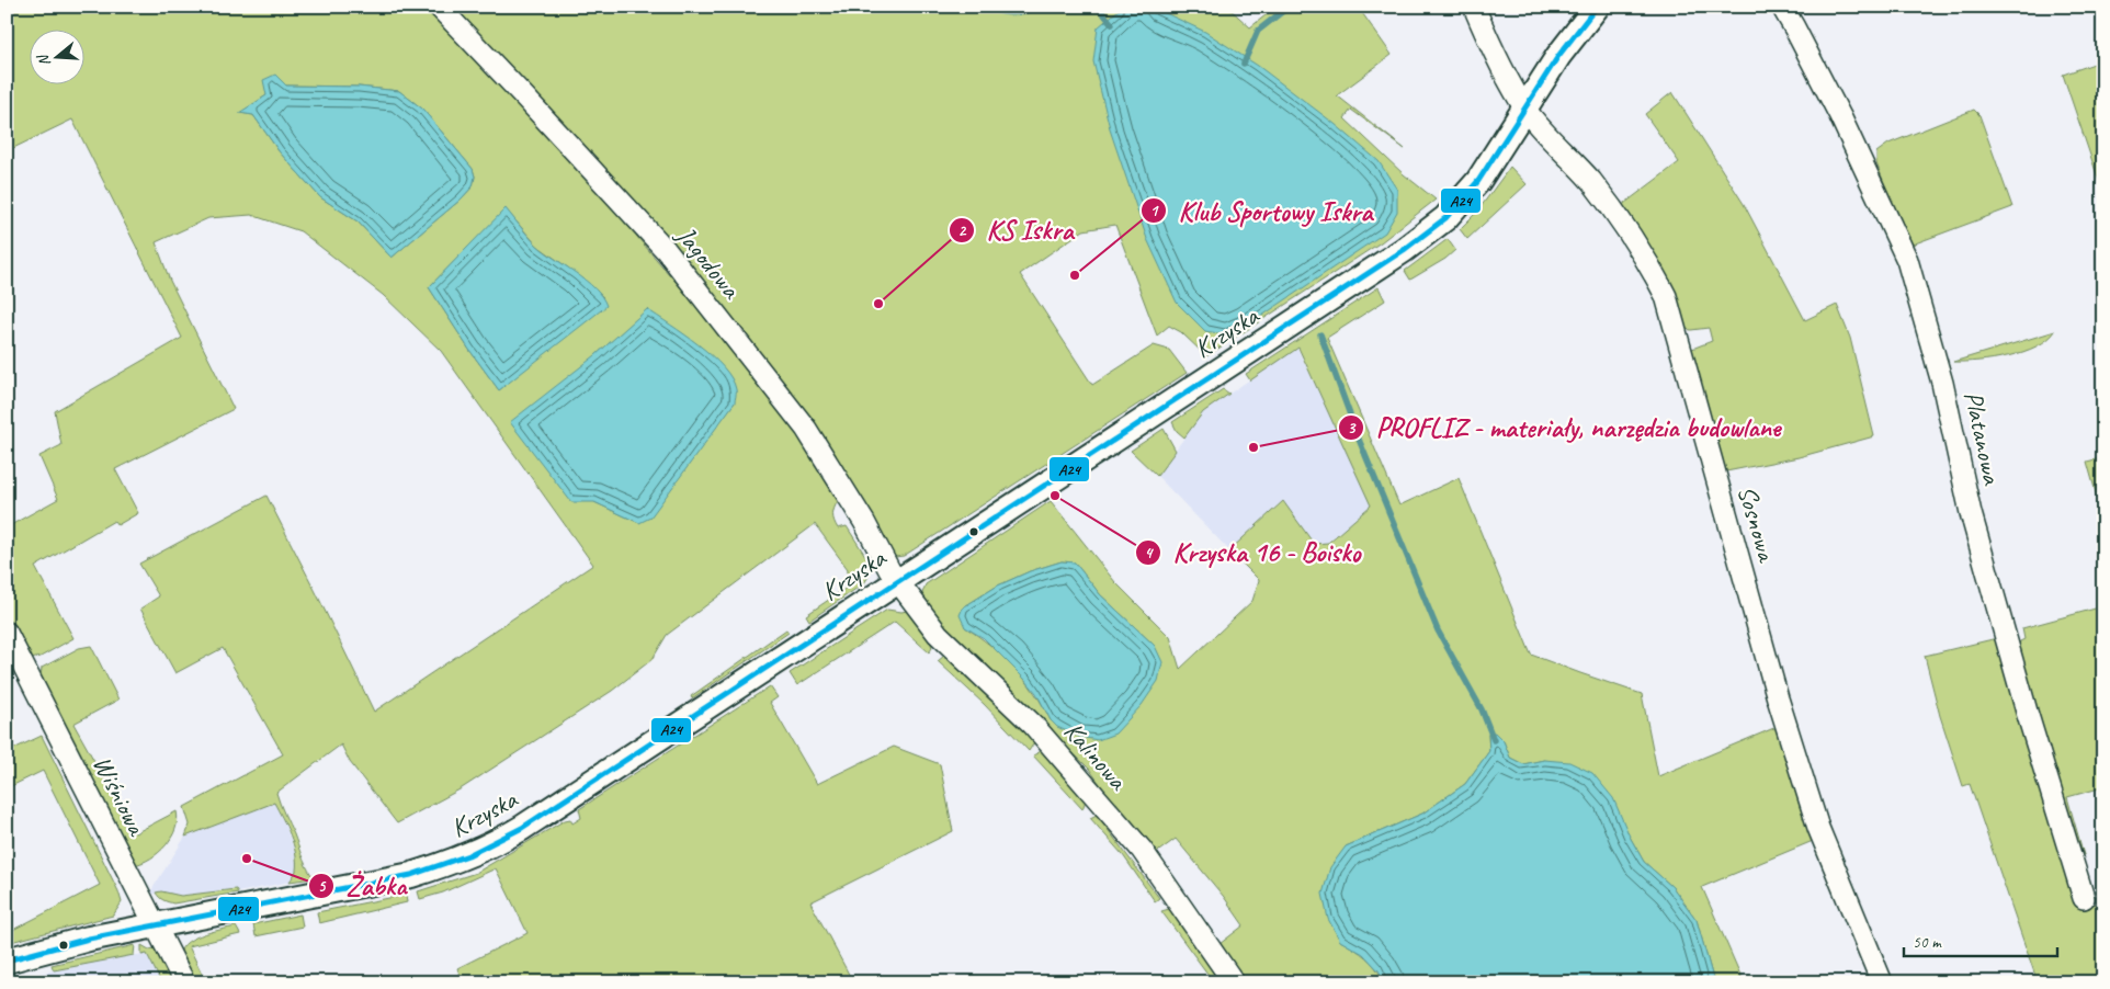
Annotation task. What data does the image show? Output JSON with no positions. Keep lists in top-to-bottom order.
{
  "streets": {
    "street": [
      "Jagodowa",
      "Krzyska",
      "Platanowa",
      "Sosnowa",
      "Kalinowa",
      "Wiśniowa"
    ]
  },
  "crossings": [
    ["Jagodowa", "Krzyska"],
    ["Jagodowa", "Kalinowa"],
    ["Krzyska", "Sosnowa"],
    ["Krzyska", "Kalinowa"],
    ["Krzyska", "Wiśniowa"]
  ],
  "places": [
    "Klub Sportowy Iskra",
    "KS Iskra",
    "PROFLIZ - materiały, narzędzia budowlane",
    "Krzyska 16 - Boisko",
    "Żabka"
  ],
  "lines": ["transit line A24"],
  "scale_bar": "50 m",
  "north": "left"
}
